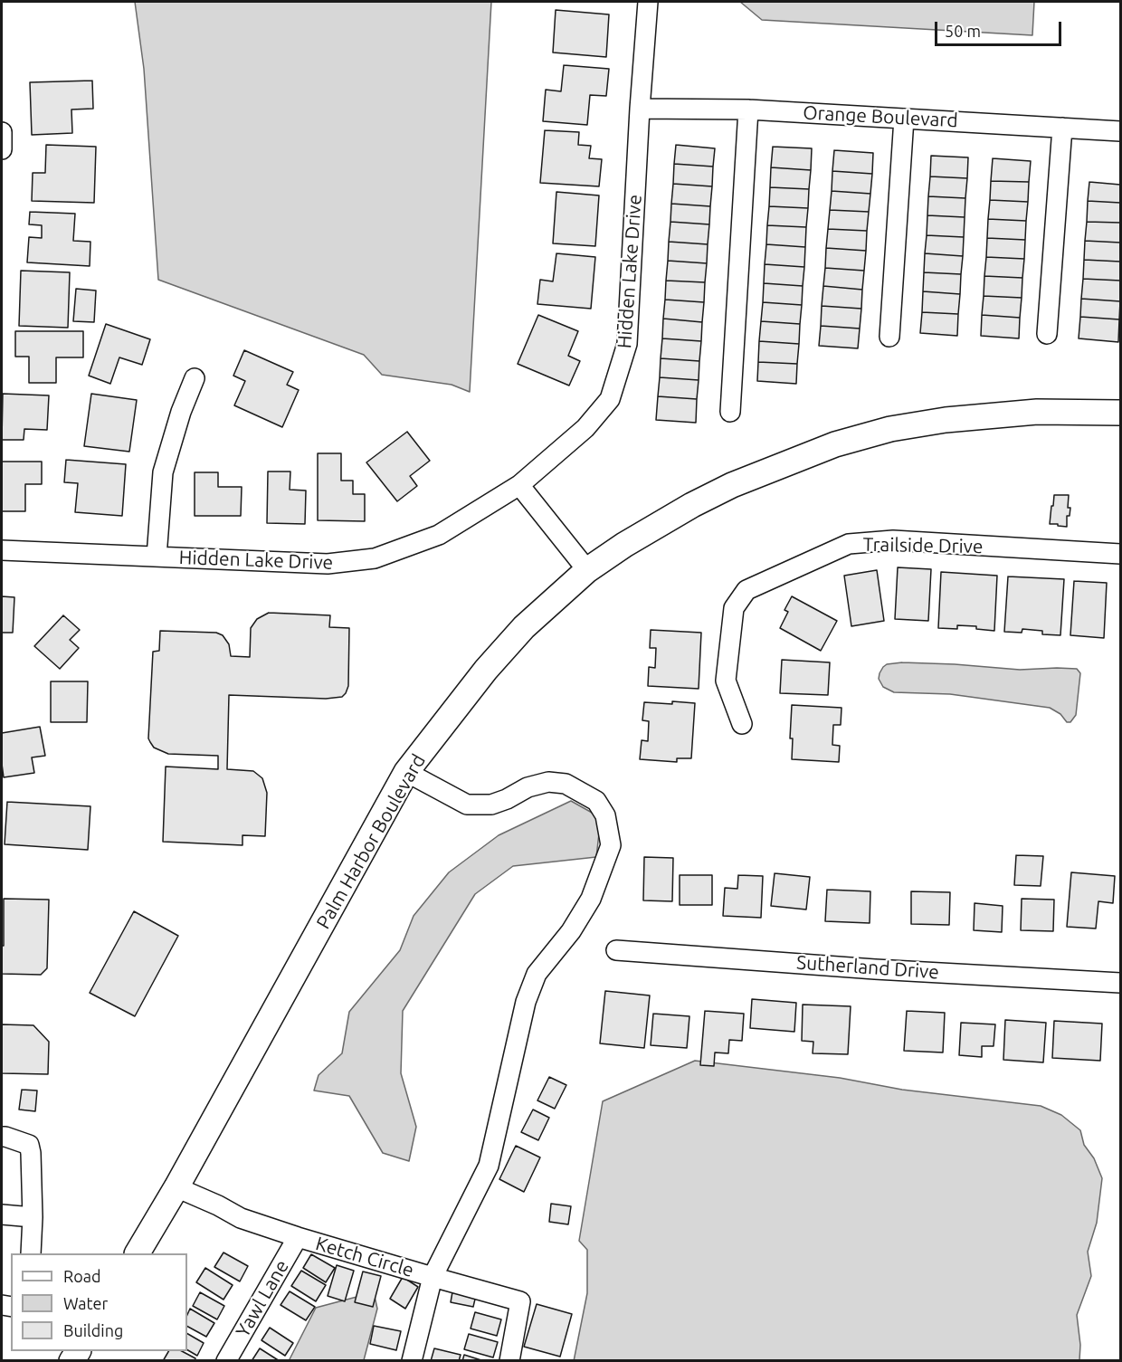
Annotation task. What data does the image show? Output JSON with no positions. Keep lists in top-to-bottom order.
{
  "streets": {
    "main road": ["Palm Harbor Boulevard"],
    "street": [
      "Orange Boulevard",
      "Hidden Lake Drive",
      "Trailside Drive",
      "Sutherland Drive",
      "Ketch Circle",
      "Yawl Lane"
    ]
  },
  "crossings": [
    ["Orange Boulevard", "Hidden Lake Drive"],
    ["Palm Harbor Boulevard", "Ketch Circle"],
    ["Ketch Circle", "Yawl Lane"]
  ],
  "legend": ["Road", "Water", "Building"],
  "scale_bar": "50 m"
}
